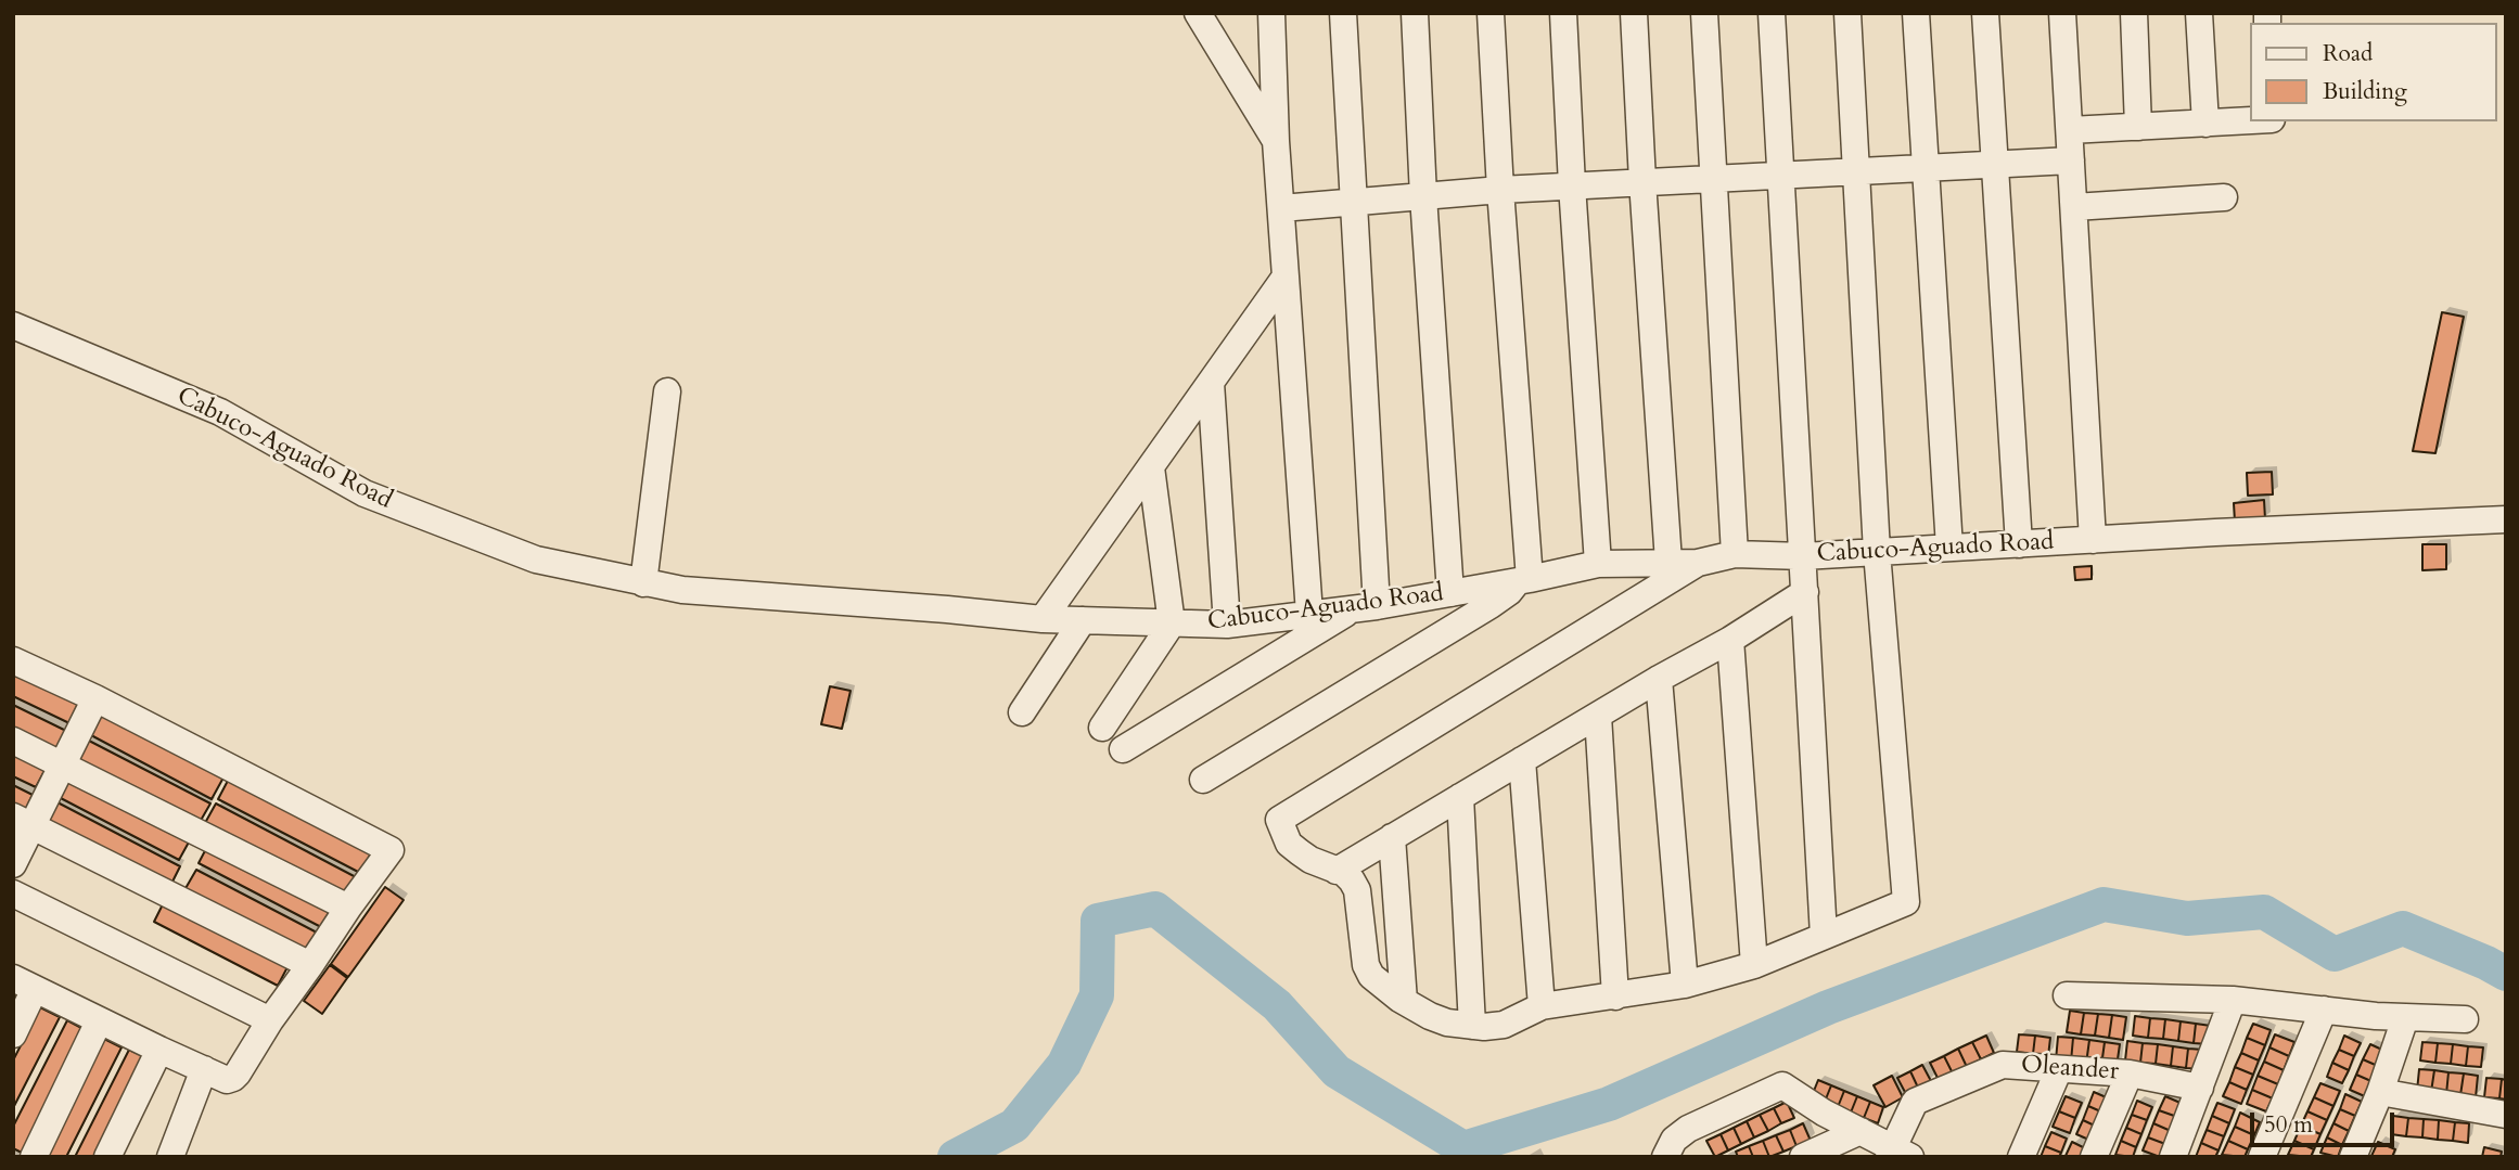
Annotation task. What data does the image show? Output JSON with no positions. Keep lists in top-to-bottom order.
{
  "streets": {
    "street": ["Cabuco-Aguado Road", "Oleander"]
  },
  "legend": ["Road", "Building"],
  "scale_bar": "50 m"
}
